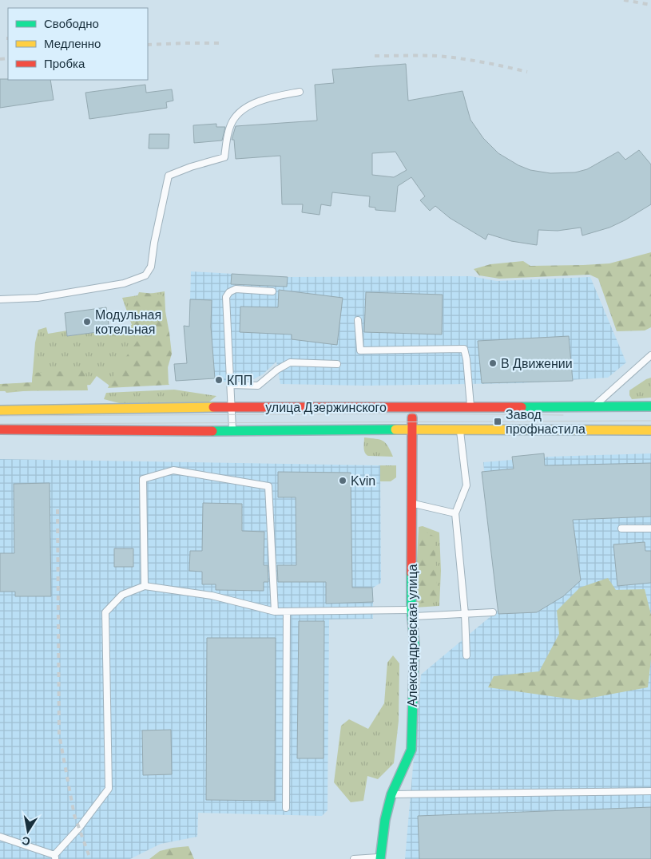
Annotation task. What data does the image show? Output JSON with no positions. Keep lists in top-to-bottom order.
{
  "streets": {
    "main road": ["улица Дзержинского", "Александровская улица"]
  },
  "crossings": [
    ["улица Дзержинского", "Александровская улица"]
  ],
  "places": {
    "other": [
      "Модульная котельная",
      "В Движении",
      "КПП",
      "Kvin"
    ],
    "transit": ["Завод профнастила"]
  },
  "legend": ["Свободно", "Медленно", "Пробка"],
  "north": "bottom"
}
